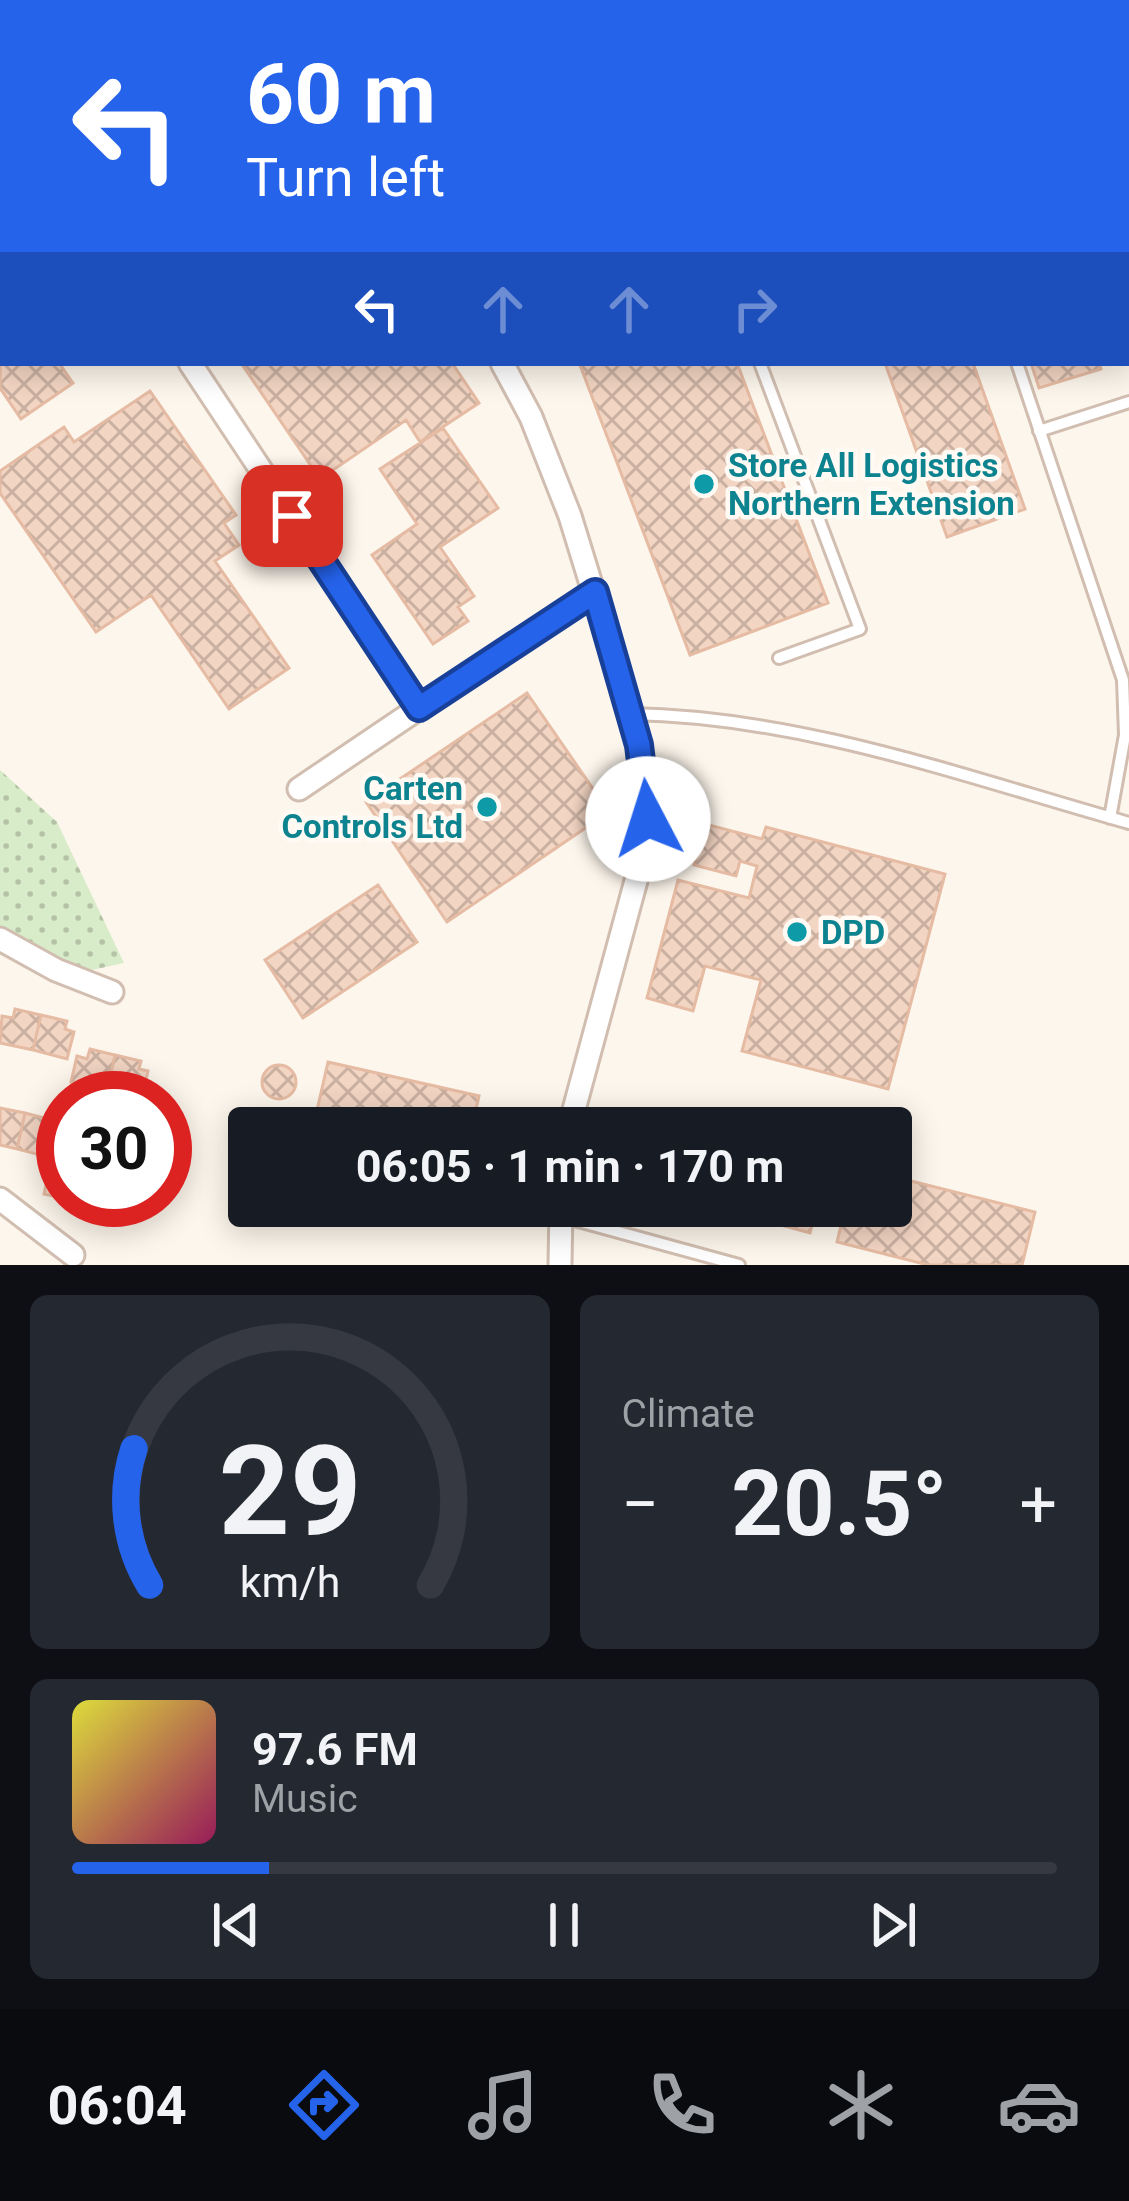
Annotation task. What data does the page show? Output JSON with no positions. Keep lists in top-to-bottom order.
{
  "places": ["Store All Logistics Northern Extension", "Carten Controls Ltd", "DPD"],
  "page": {
    "turn": ["60 m", "Turn left"],
    "limit": "30",
    "trip": "06:05 · 1 min · 170 m",
    "tile": "Climate",
    "heat": ["−", "20.5°", "+"],
    "song": ["97.6 FM", "Music"],
    "tabs": "06:04",
    "gauge": ["29", "km/h"]
  }
}
